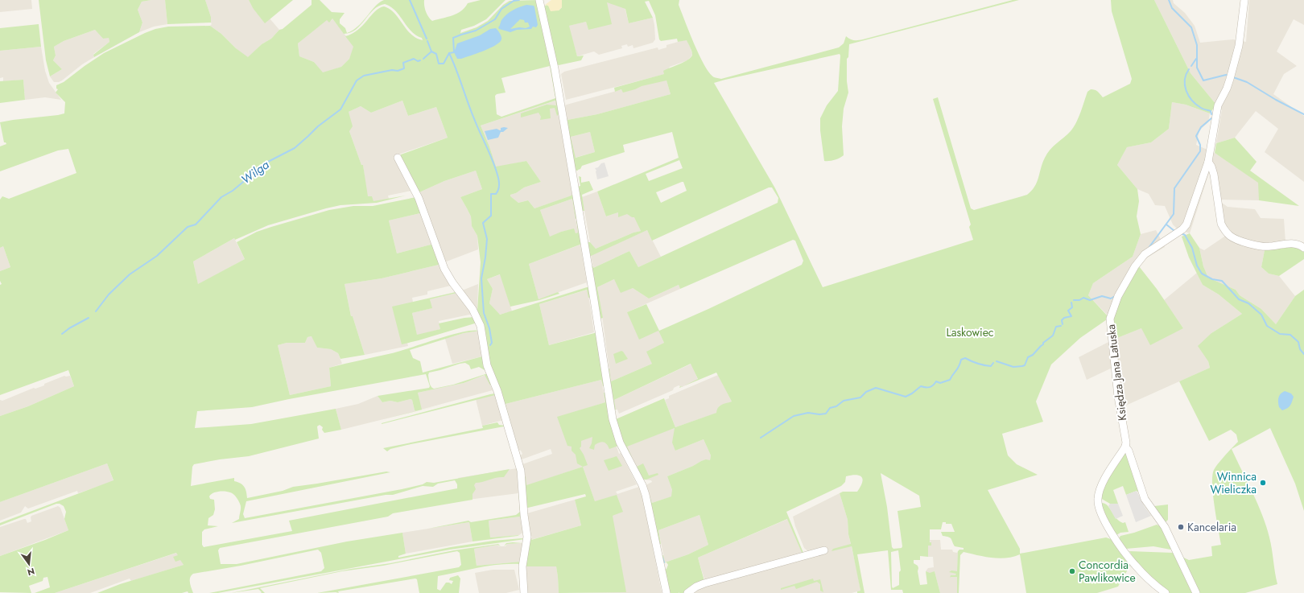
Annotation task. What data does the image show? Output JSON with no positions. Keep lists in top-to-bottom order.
{
  "streets": {
    "street": ["Księdza Jana Latuska"]
  },
  "water": ["Wilga"],
  "parks": ["Laskowiec"],
  "places": ["Winnica Wieliczka", "Kancelaria", "Concordia Pawlikowice"],
  "north": "bottom"
}
